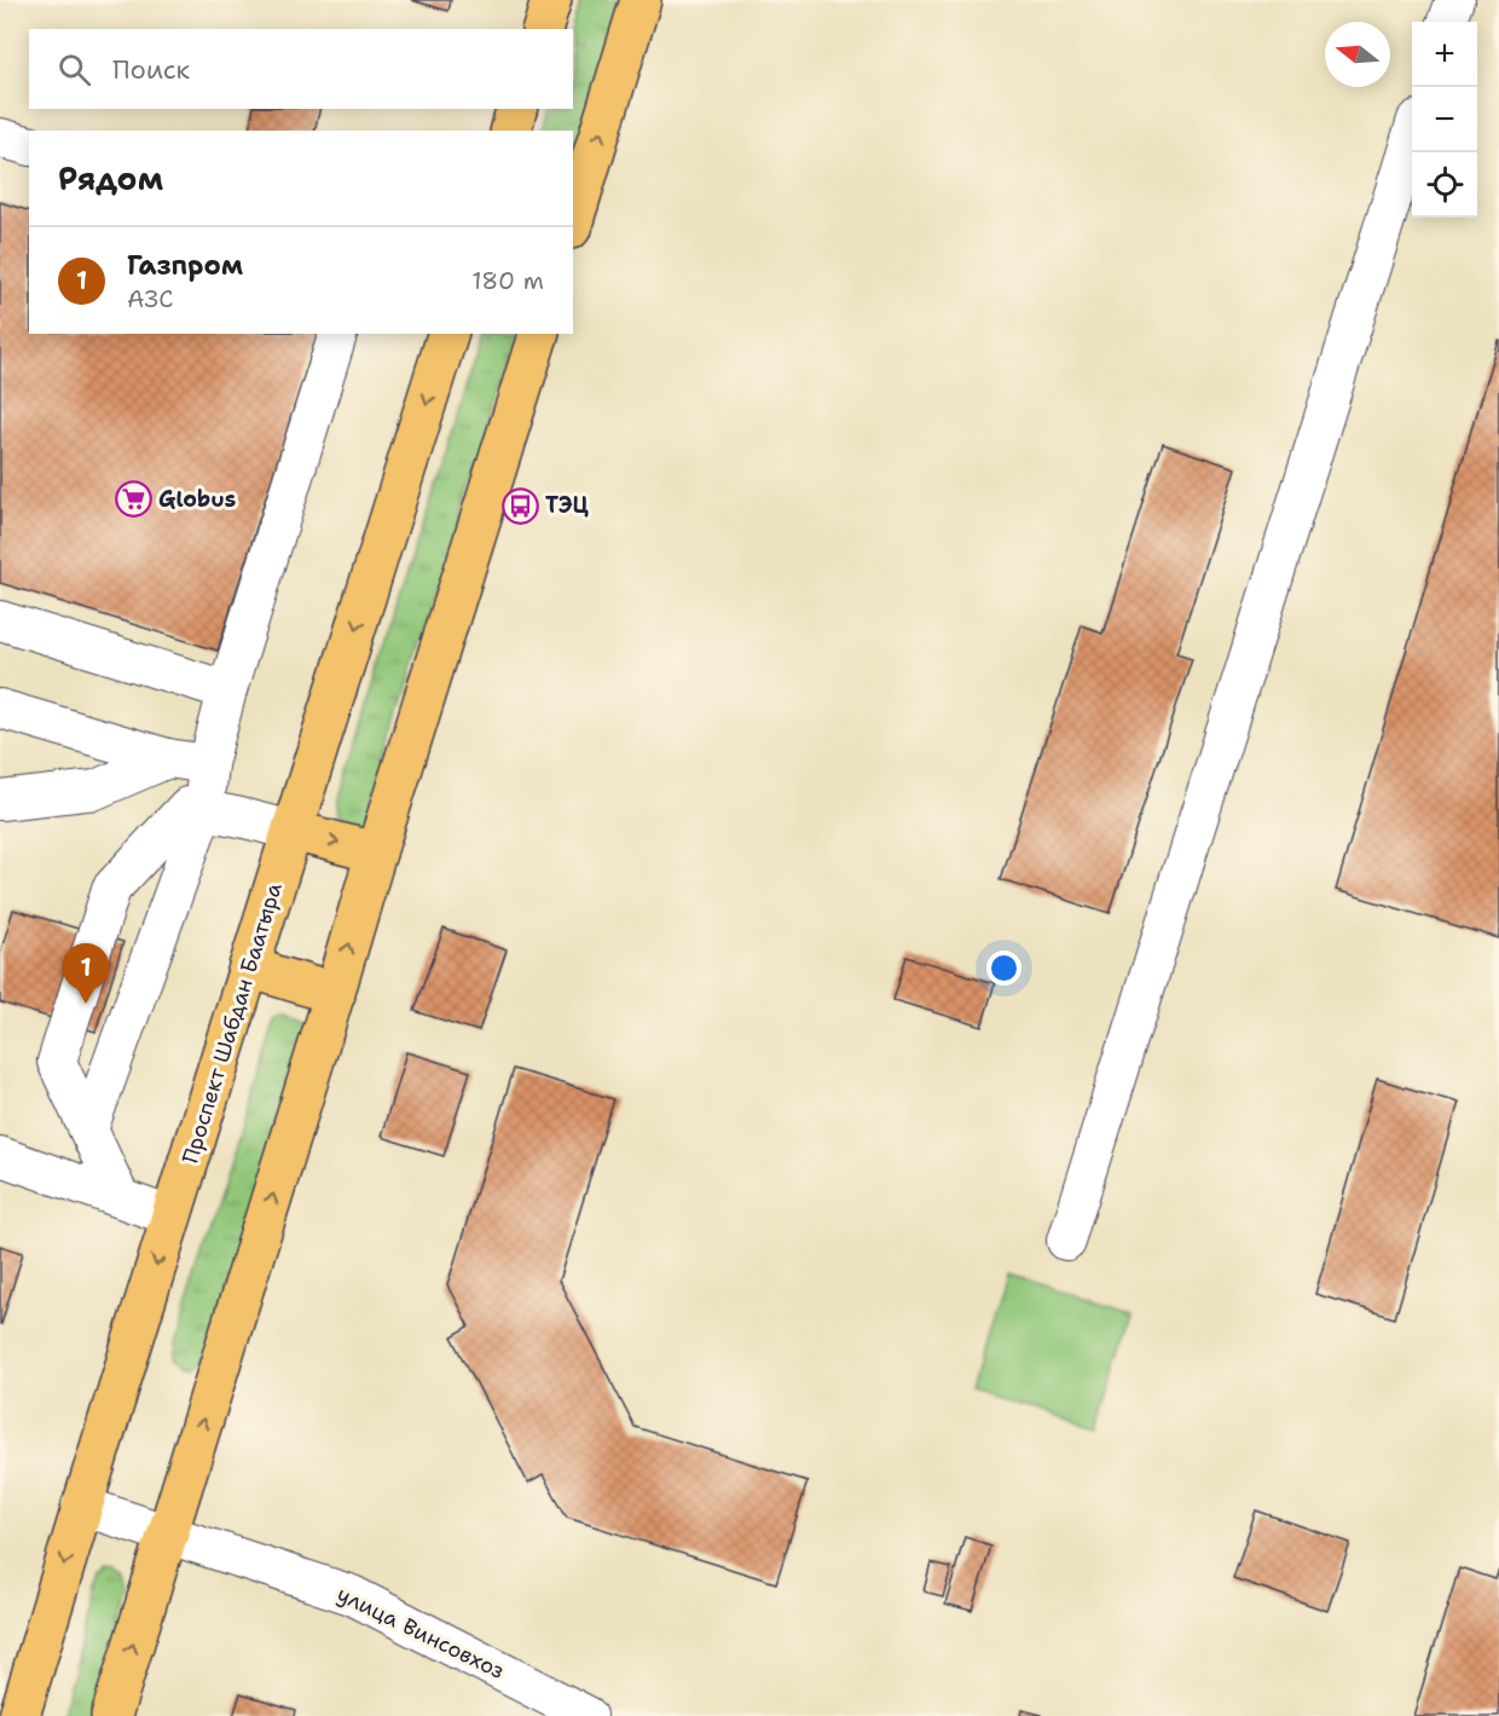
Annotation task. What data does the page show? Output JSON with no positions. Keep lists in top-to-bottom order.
{
  "streets": {
    "main road": ["Проспект Шабдан Баатыра"],
    "street": ["улица Винсовхоз"]
  },
  "crossings": [
    ["Проспект Шабдан Баатыра", "улица Винсовхоз"]
  ],
  "places": {
    "supermarket": ["Globus"],
    "bus stop": ["ТЭЦ"]
  },
  "north": "left",
  "page": {
    "map_buttons": ["+", "−"],
    "search": "Поиск",
    "heading": "Рядом",
    "list": [
      {
        "mark": "1",
        "name": "Газпром",
        "note": "АЗС",
        "value": "180 m"
      }
    ],
    "pins": "1"
  }
}
